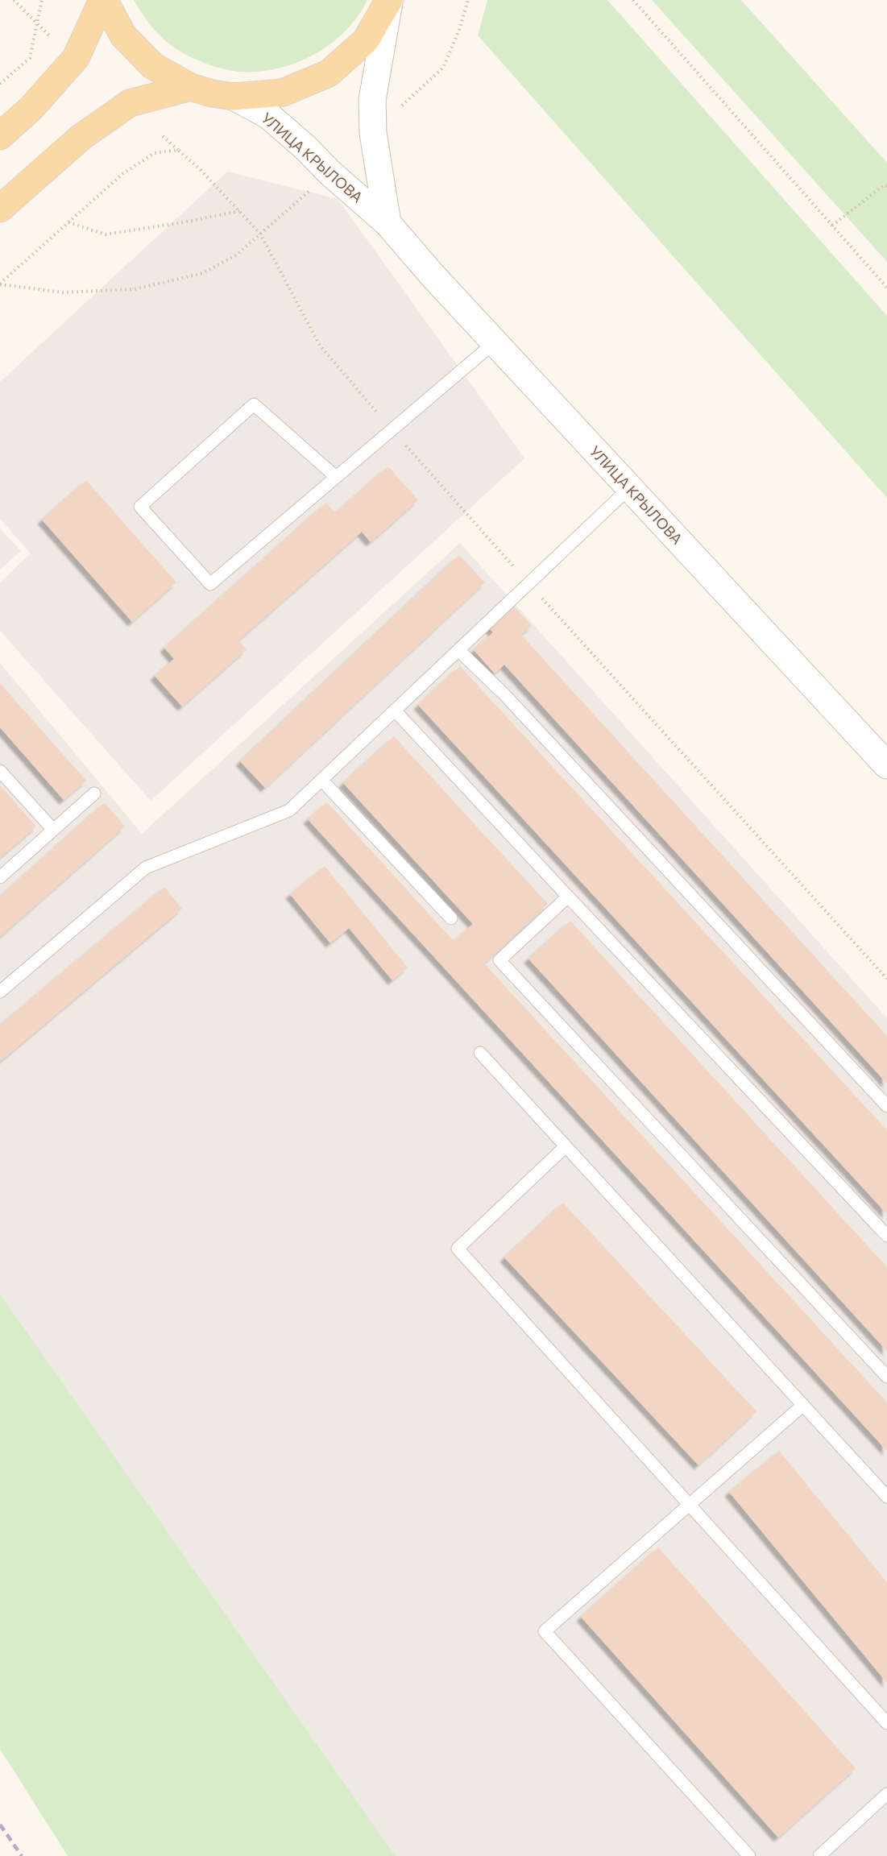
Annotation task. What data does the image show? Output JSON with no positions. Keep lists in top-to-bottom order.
{
  "streets": {
    "street": ["УЛИЦА КРЫЛОВА"]
  }
}
